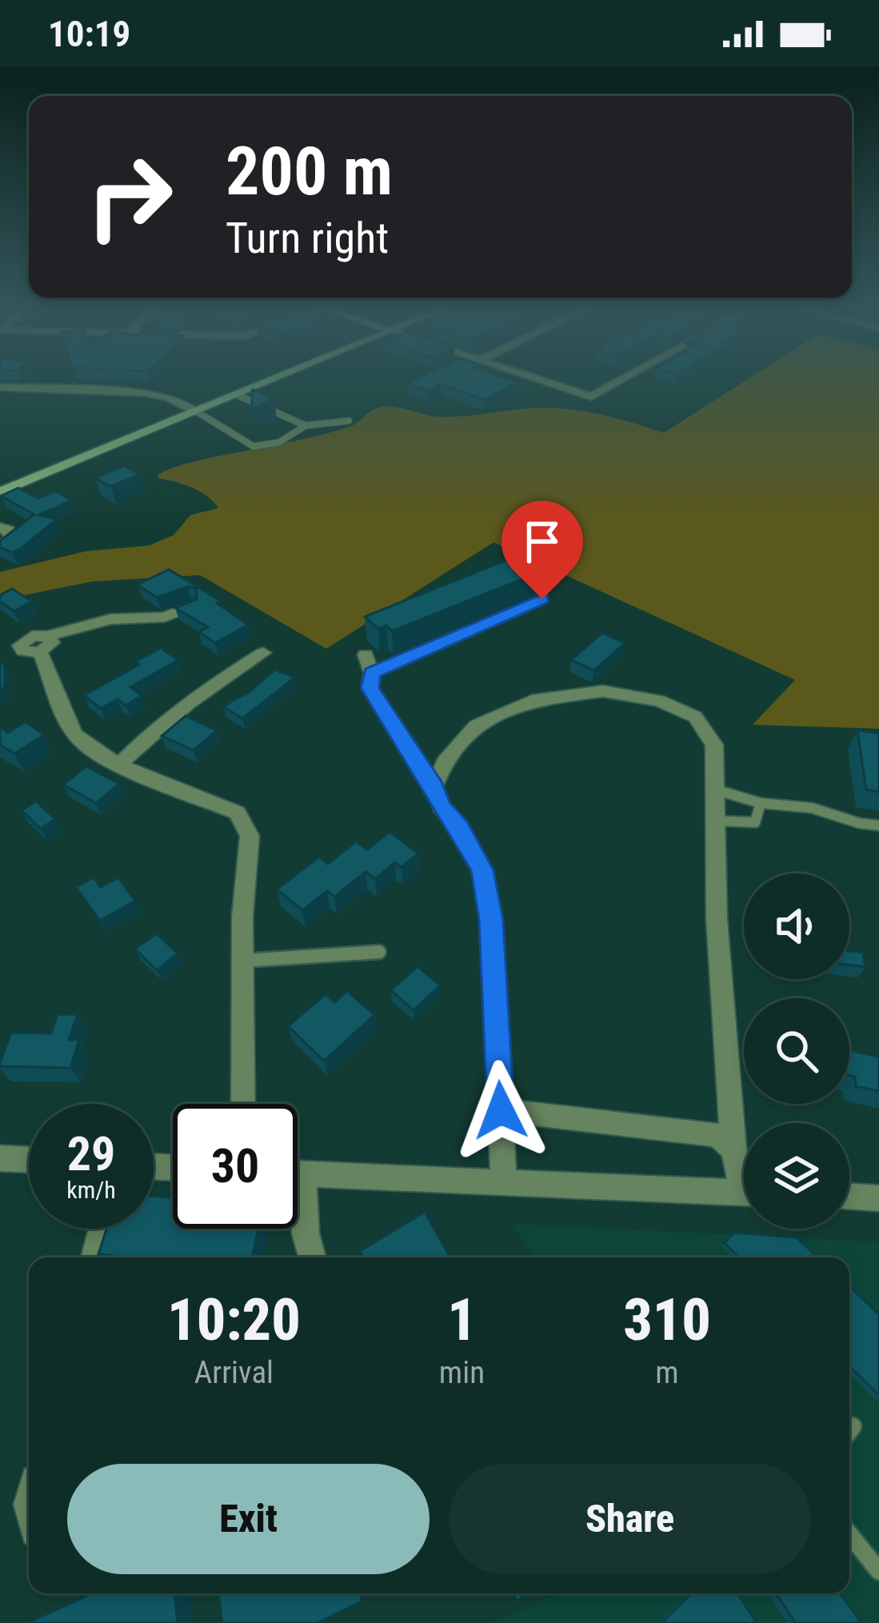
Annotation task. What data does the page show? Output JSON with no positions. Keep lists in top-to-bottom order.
{
  "page": {
    "status": "10:19",
    "turn": ["200 m", "Turn right"],
    "speed": "29 km/h",
    "limit": "30",
    "eta": [
      "10:20",
      "Arrival",
      "1",
      "min",
      "310",
      "m"
    ],
    "buttons": ["Exit", "Share"]
  }
}
